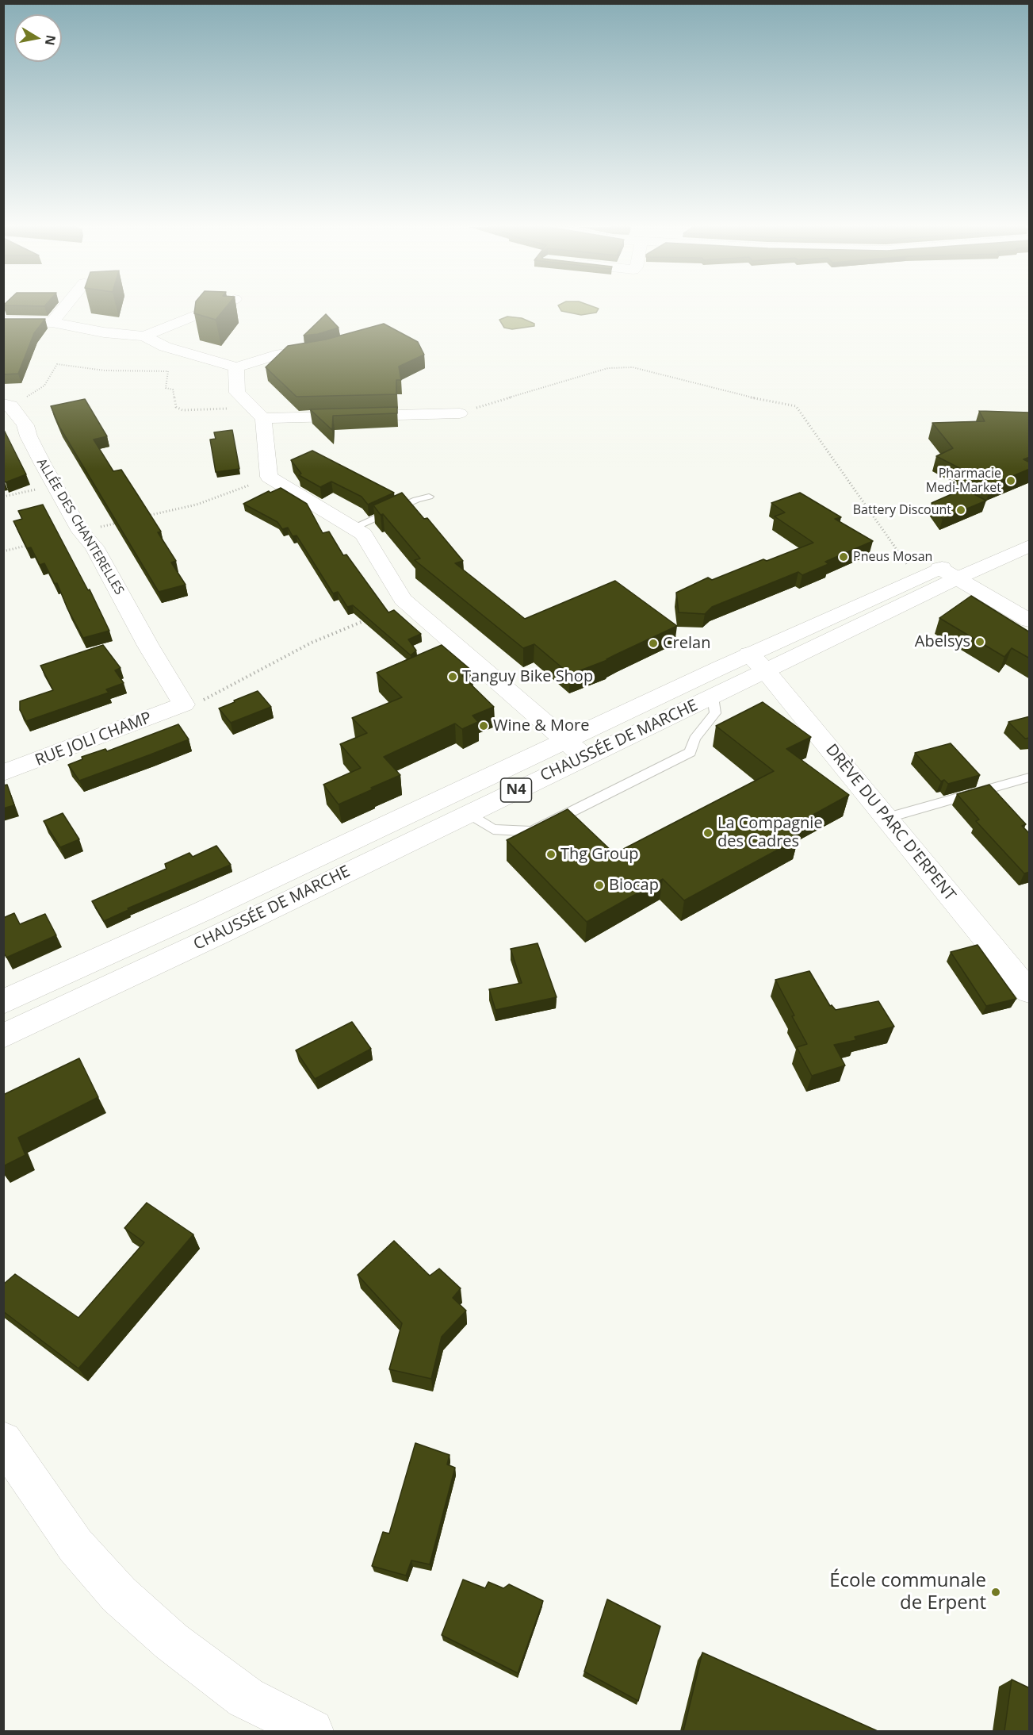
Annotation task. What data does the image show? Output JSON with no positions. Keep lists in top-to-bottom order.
{
  "streets": {
    "street": [
      "ALLÉE DES CHANTERELLES",
      "RUE JOLI CHAMP",
      "CHAUSSÉE DE MARCHE",
      "N4",
      "DRÈVE DU PARC D'ERPENT"
    ]
  },
  "crossings": [
    ["ALLÉE DES CHANTERELLES", "RUE JOLI CHAMP"],
    ["CHAUSSÉE DE MARCHE", "DRÈVE DU PARC D'ERPENT"]
  ],
  "places": [
    "Pharmacie Medi-Market",
    "Battery Discount",
    "Pneus Mosan",
    "Abelsys",
    "Crelan",
    "Tanguy Bike Shop",
    "Wine & More",
    "La Compagnie des Cadres",
    "Thg Group",
    "Biocap",
    "École communale de Erpent"
  ],
  "north": "right"
}
